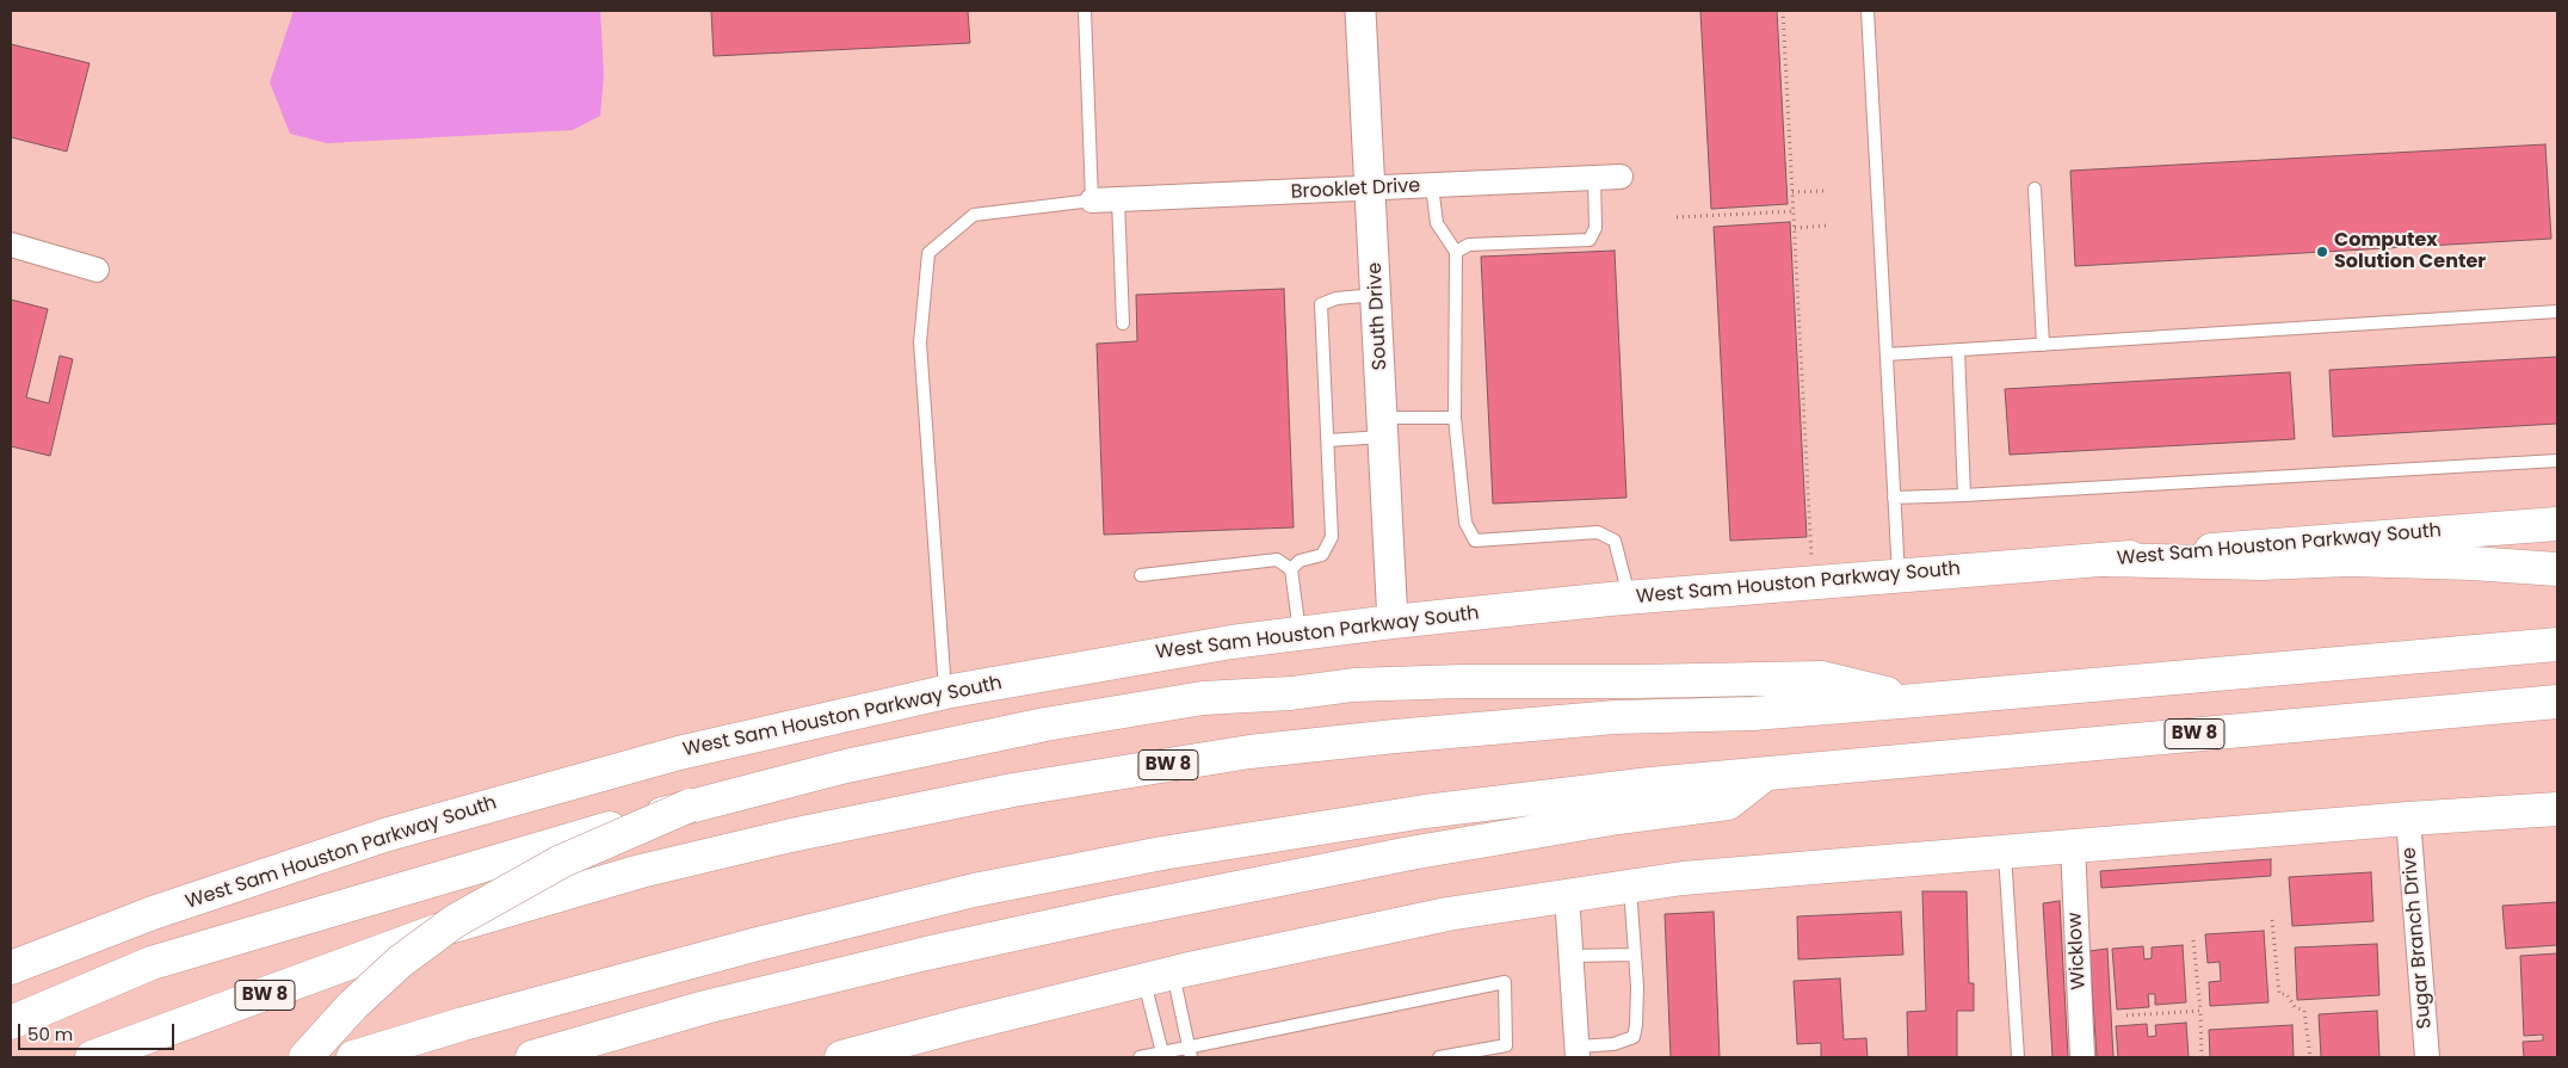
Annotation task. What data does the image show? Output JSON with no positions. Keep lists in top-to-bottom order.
{
  "streets": {
    "main road": ["West Sam Houston Parkway South", "BW 8"],
    "street": [
      "Brooklet Drive",
      "South Drive",
      "Sugar Branch Drive",
      "Wicklow"
    ]
  },
  "crossings": [
    ["Brooklet Drive", "South Drive"],
    ["South Drive", "West Sam Houston Parkway South"]
  ],
  "places": ["Computex Solution Center"],
  "scale_bar": "50 m"
}
